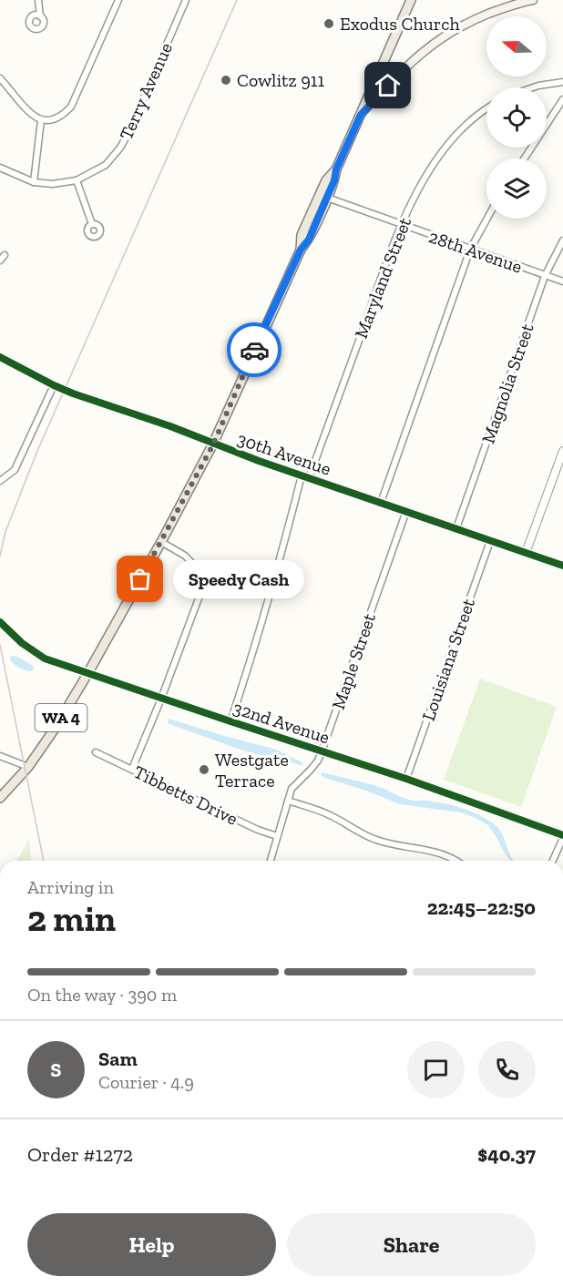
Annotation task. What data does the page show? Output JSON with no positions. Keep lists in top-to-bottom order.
{
  "streets": {
    "main road": ["WA 4"],
    "street": [
      "Terry Avenue",
      "28th Avenue",
      "Maryland Street",
      "Magnolia Street",
      "30th Avenue",
      "Louisiana Street",
      "Maple Street",
      "32nd Avenue",
      "Tibbetts Drive"
    ]
  },
  "crossings": [
    ["28th Avenue", "Maryland Street"],
    ["28th Avenue", "Magnolia Street"],
    ["28th Avenue", "WA 4"],
    ["Maryland Street", "30th Avenue"],
    ["Magnolia Street", "30th Avenue"],
    ["30th Avenue", "Louisiana Street"],
    ["30th Avenue", "Maple Street"],
    ["30th Avenue", "WA 4"],
    ["Louisiana Street", "32nd Avenue"],
    ["Maple Street", "32nd Avenue"],
    ["Maple Street", "Tibbetts Drive"],
    ["WA 4", "32nd Avenue"]
  ],
  "places": [
    "Exodus Church",
    "Cowlitz 911",
    "Speedy Cash",
    "Westgate Terrace"
  ],
  "north": "left",
  "page": {
    "bubble": "Speedy Cash",
    "heading": ["2 min", "Arriving in", "22:45–22:50"],
    "panel": [
      "Sam",
      "Courier · 4.9",
      "Order #1272",
      "$40.37"
    ],
    "bar": "On the way · 390 m",
    "round": "S",
    "buttons": ["Help", "Share"]
  }
}
